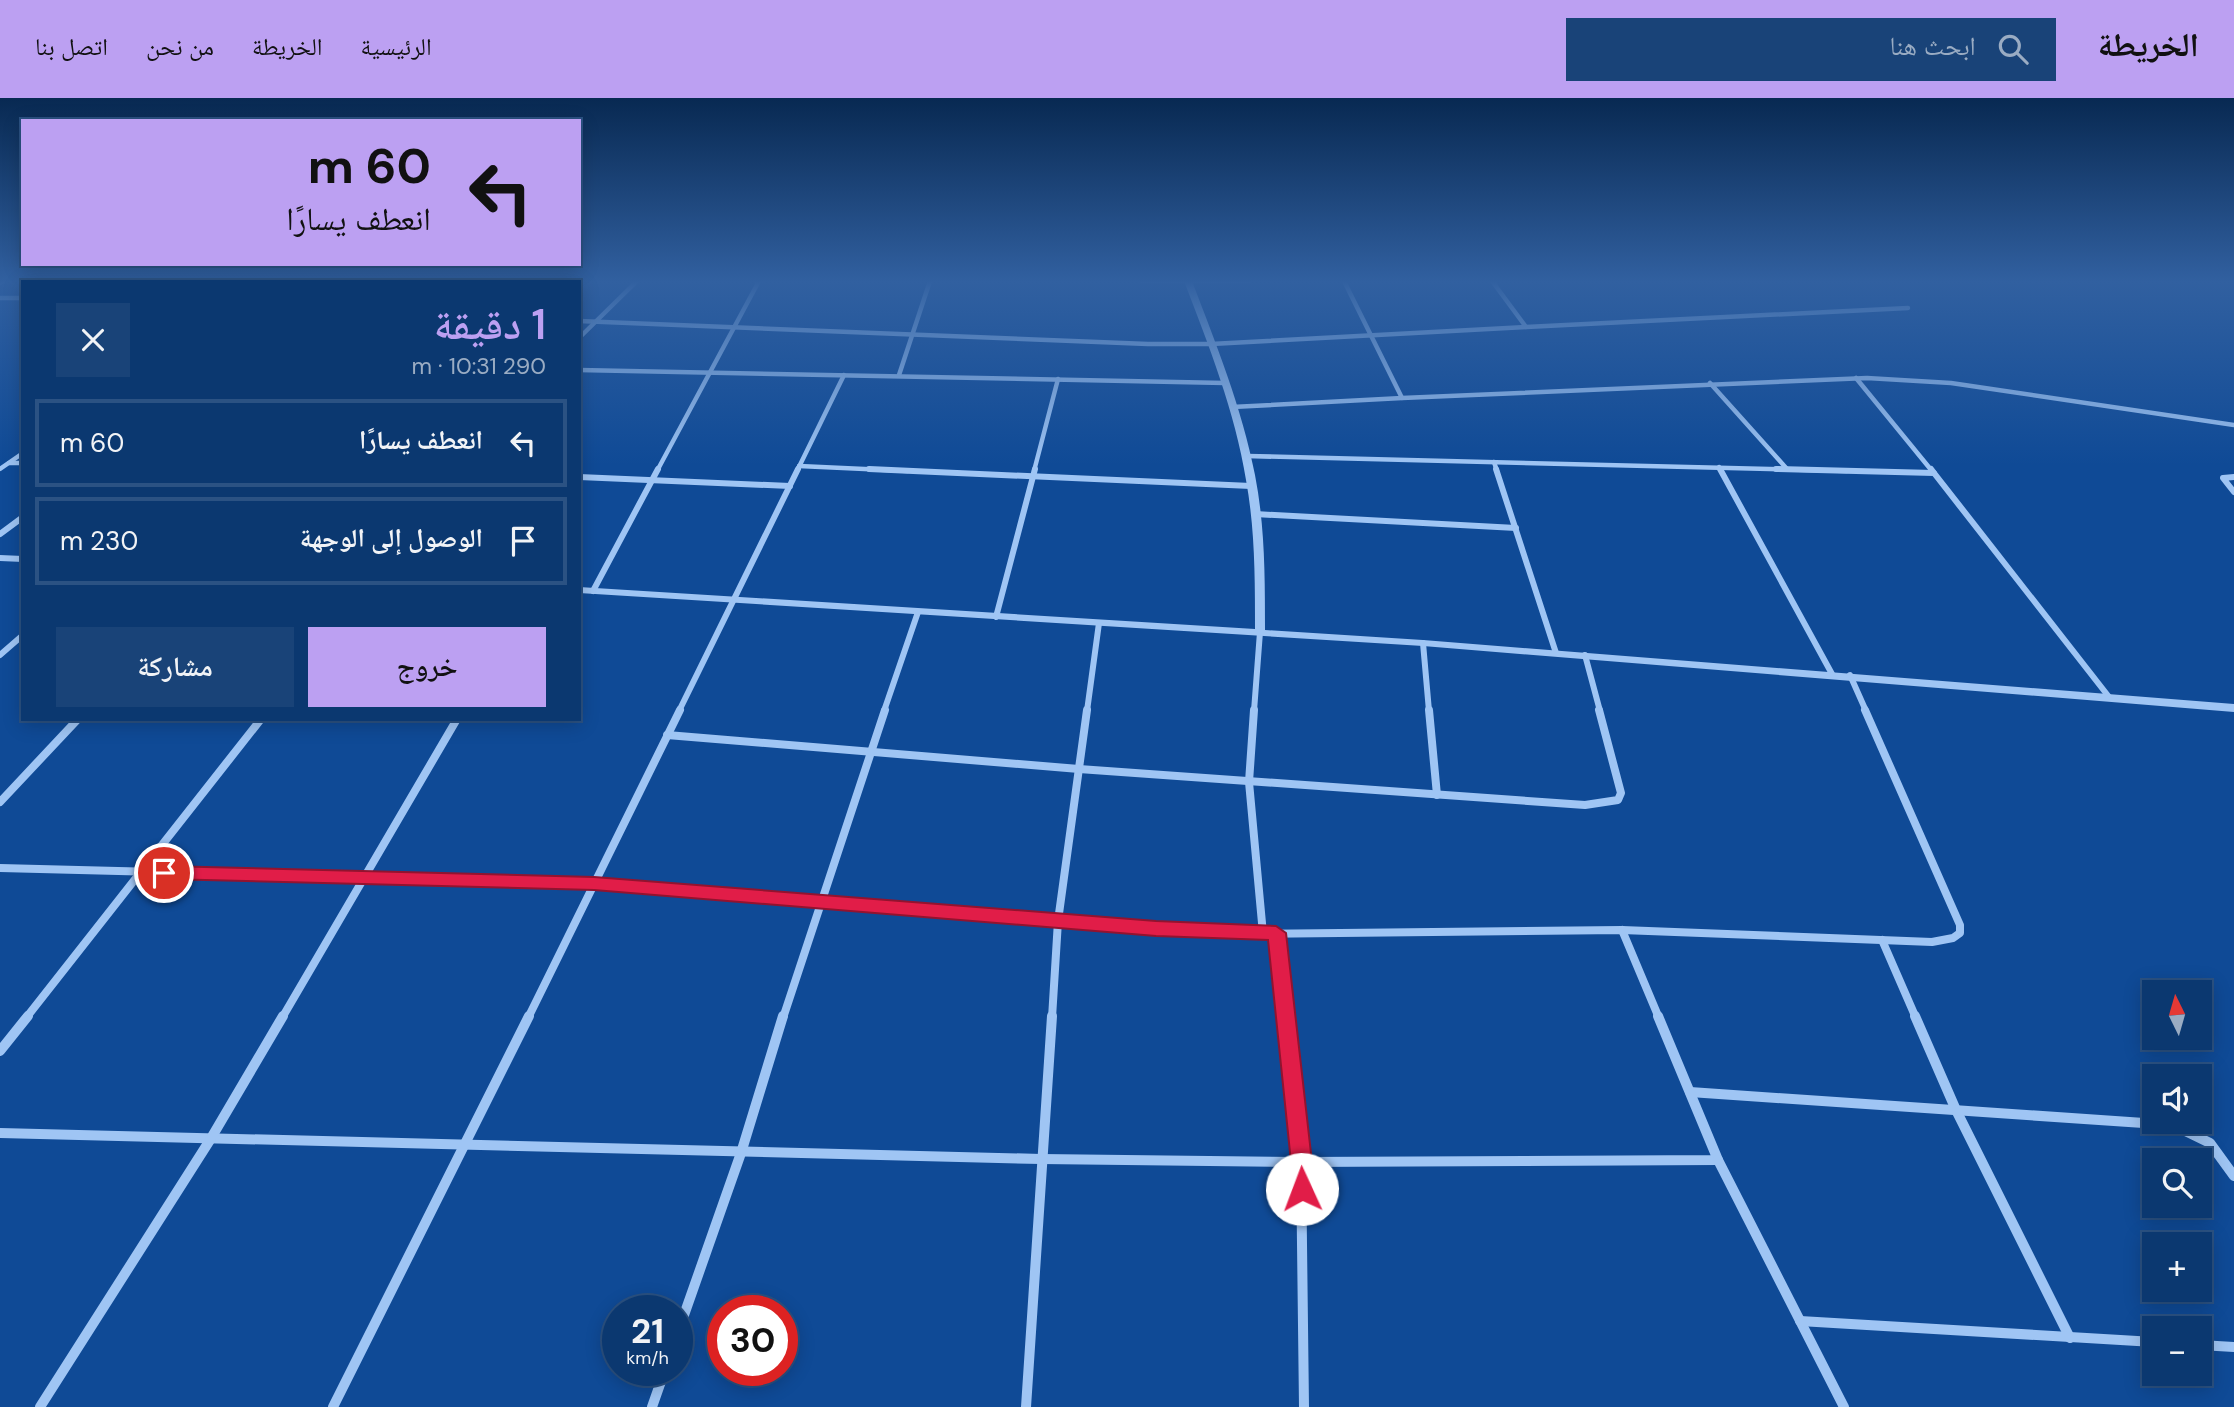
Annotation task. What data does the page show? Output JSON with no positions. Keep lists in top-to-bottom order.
{
  "north": "top",
  "page": {
    "header": "الخريطة",
    "search": "ابحث هنا",
    "nav": [
      "الرئيسية",
      "الخريطة",
      "من نحن",
      "اتصل بنا"
    ],
    "turn": ["60 m", "انعطف يسارًا"],
    "heading": ["1 دقيقة", "290 m · 10:31"],
    "list": [
      {
        "name": "انعطف يسارًا",
        "value": "60 m"
      },
      {
        "name": "الوصول إلى الوجهة",
        "value": "230 m"
      }
    ],
    "buttons": ["خروج", "مشاركة"],
    "map_buttons": ["+", "−"],
    "speed": "21 km/h",
    "limit": "30"
  }
}
